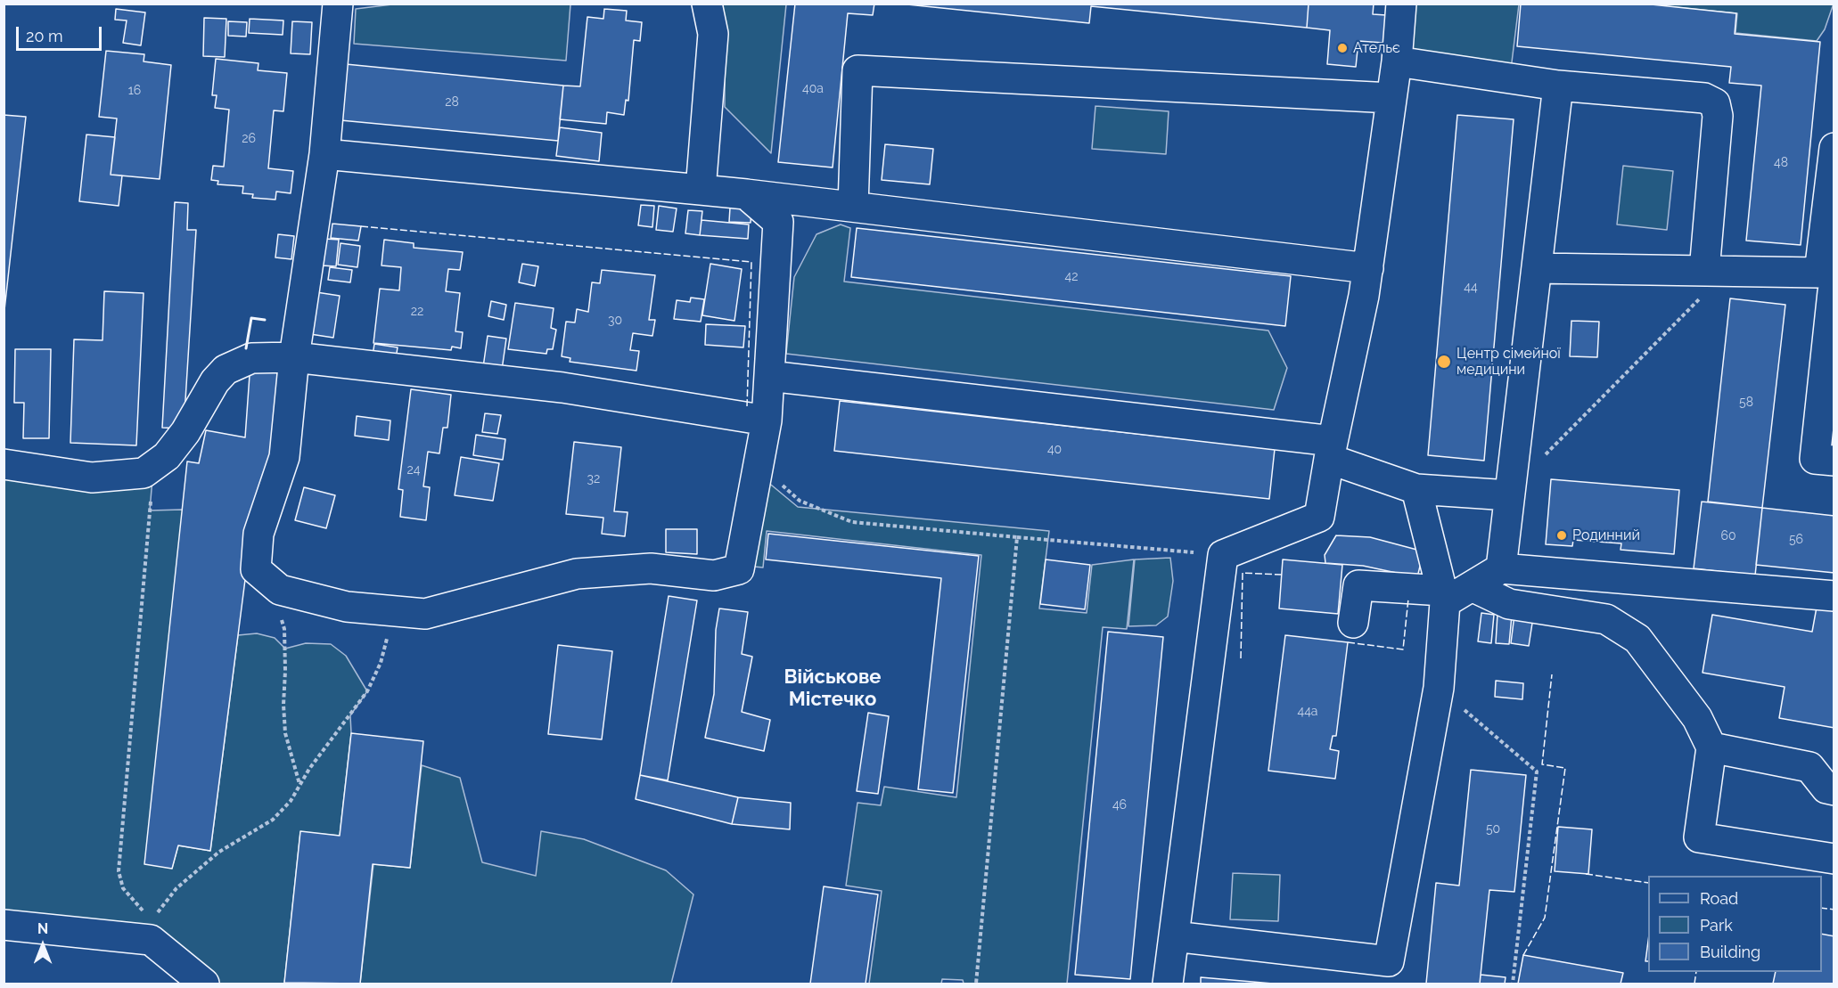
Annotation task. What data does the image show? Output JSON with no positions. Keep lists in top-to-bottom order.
{
  "districts": ["Військове Містечко"],
  "places": ["Ательє", "Центр сімейної медицини", "Родинний"],
  "house_numbers": [
    "40а",
    "16",
    "28",
    "26",
    "48",
    "42",
    "44",
    "22",
    "30",
    "58",
    "40",
    "24",
    "32",
    "60",
    "56",
    "44а",
    "46",
    "50"
  ],
  "legend": ["Road", "Park", "Building"],
  "scale_bar": "20 m",
  "north": "top"
}
